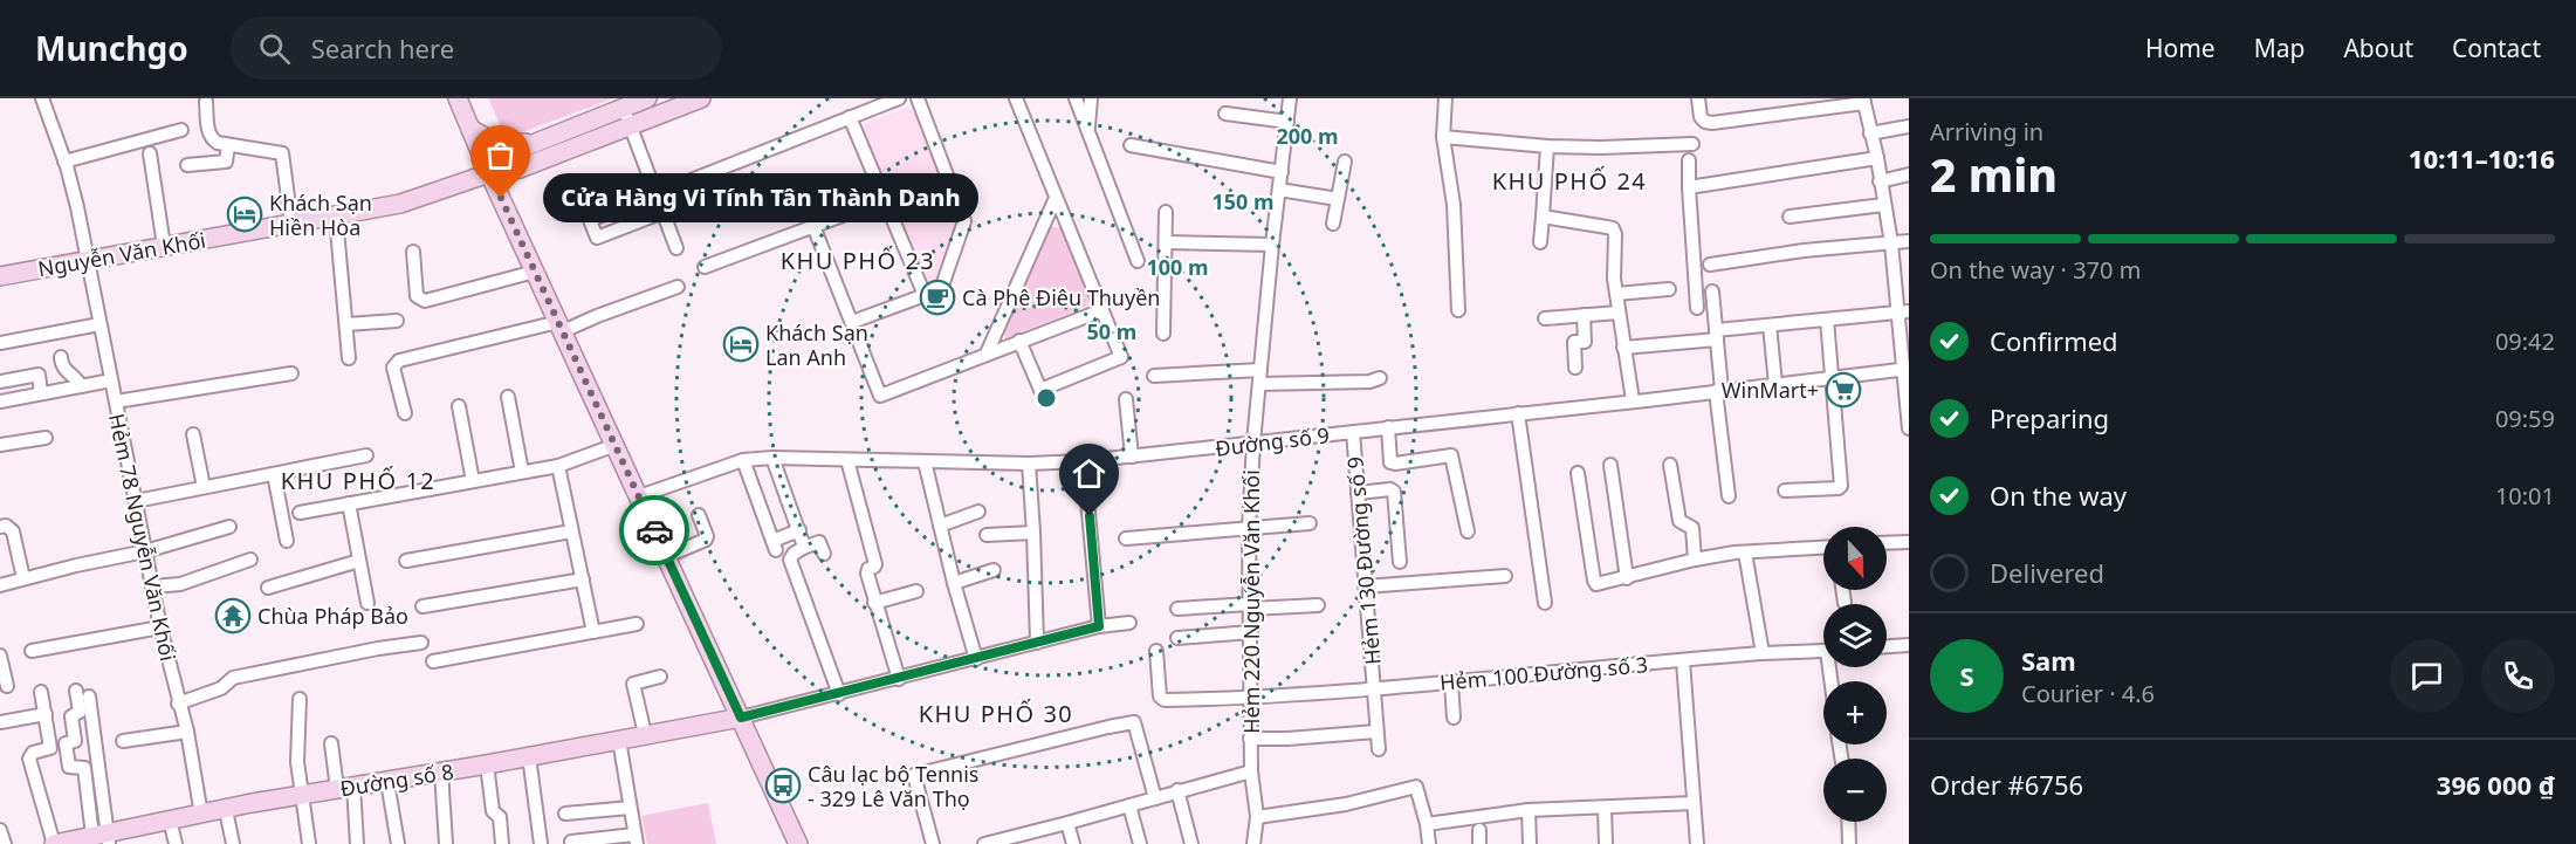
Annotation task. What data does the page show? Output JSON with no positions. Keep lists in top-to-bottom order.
{
  "streets": {
    "street": [
      "Nguyễn Văn Khối",
      "Đường số 9",
      "Hẻm 78 Nguyễn Văn Khối",
      "Hẻm 130 Đường số 9",
      "Hẻm 220 Nguyễn Văn Khối",
      "Hẻm 100 Đường số 3",
      "Đường số 8"
    ]
  },
  "crossings": [
    ["Nguyễn Văn Khối", "Hẻm 78 Nguyễn Văn Khối"],
    ["Đường số 9", "Hẻm 130 Đường số 9"],
    ["Đường số 9", "Hẻm 220 Nguyễn Văn Khối"],
    ["Hẻm 78 Nguyễn Văn Khối", "Đường số 8"],
    ["Hẻm 130 Đường số 9", "Hẻm 100 Đường số 3"],
    ["Hẻm 220 Nguyễn Văn Khối", "Hẻm 100 Đường số 3"]
  ],
  "districts": [
    "KHU PHỐ 24",
    "KHU PHỐ 23",
    "KHU PHỐ 12",
    "KHU PHỐ 30"
  ],
  "places": {
    "other": ["Cửa Hàng Vi Tính Tân Thành Danh"],
    "hotel": ["Khách Sạn Hiền Hòa", "Khách Sạn Lan Anh"],
    "cafe": ["Cà Phê Điêu Thuyền"],
    "supermarket": ["WinMart+"],
    "temple": ["Chùa Pháp Bảo"],
    "bus stop": ["Câu lạc bộ Tennis - 329 Lê Văn Thọ"]
  },
  "north": "bottom",
  "page": {
    "header": "Munchgo",
    "search": "Search here",
    "nav": [
      "Home",
      "Map",
      "About",
      "Contact"
    ],
    "heading": ["2 min", "Arriving in", "10:11–10:16"],
    "panel": [
      "Sam",
      "Courier · 4.6",
      "Order #6756",
      "396 000 ₫"
    ],
    "bubble": "Cửa Hàng Vi Tính Tân Thành Danh",
    "bar": "On the way · 370 m",
    "list": [
      ["Confirmed", "09:42"],
      ["Preparing", "09:59"],
      ["On the way", "10:01"],
      "Delivered"
    ],
    "map_buttons": ["+", "−"],
    "round": "S"
  },
  "rings": [
    "200 m",
    "150 m",
    "100 m",
    "50 m"
  ]
}
